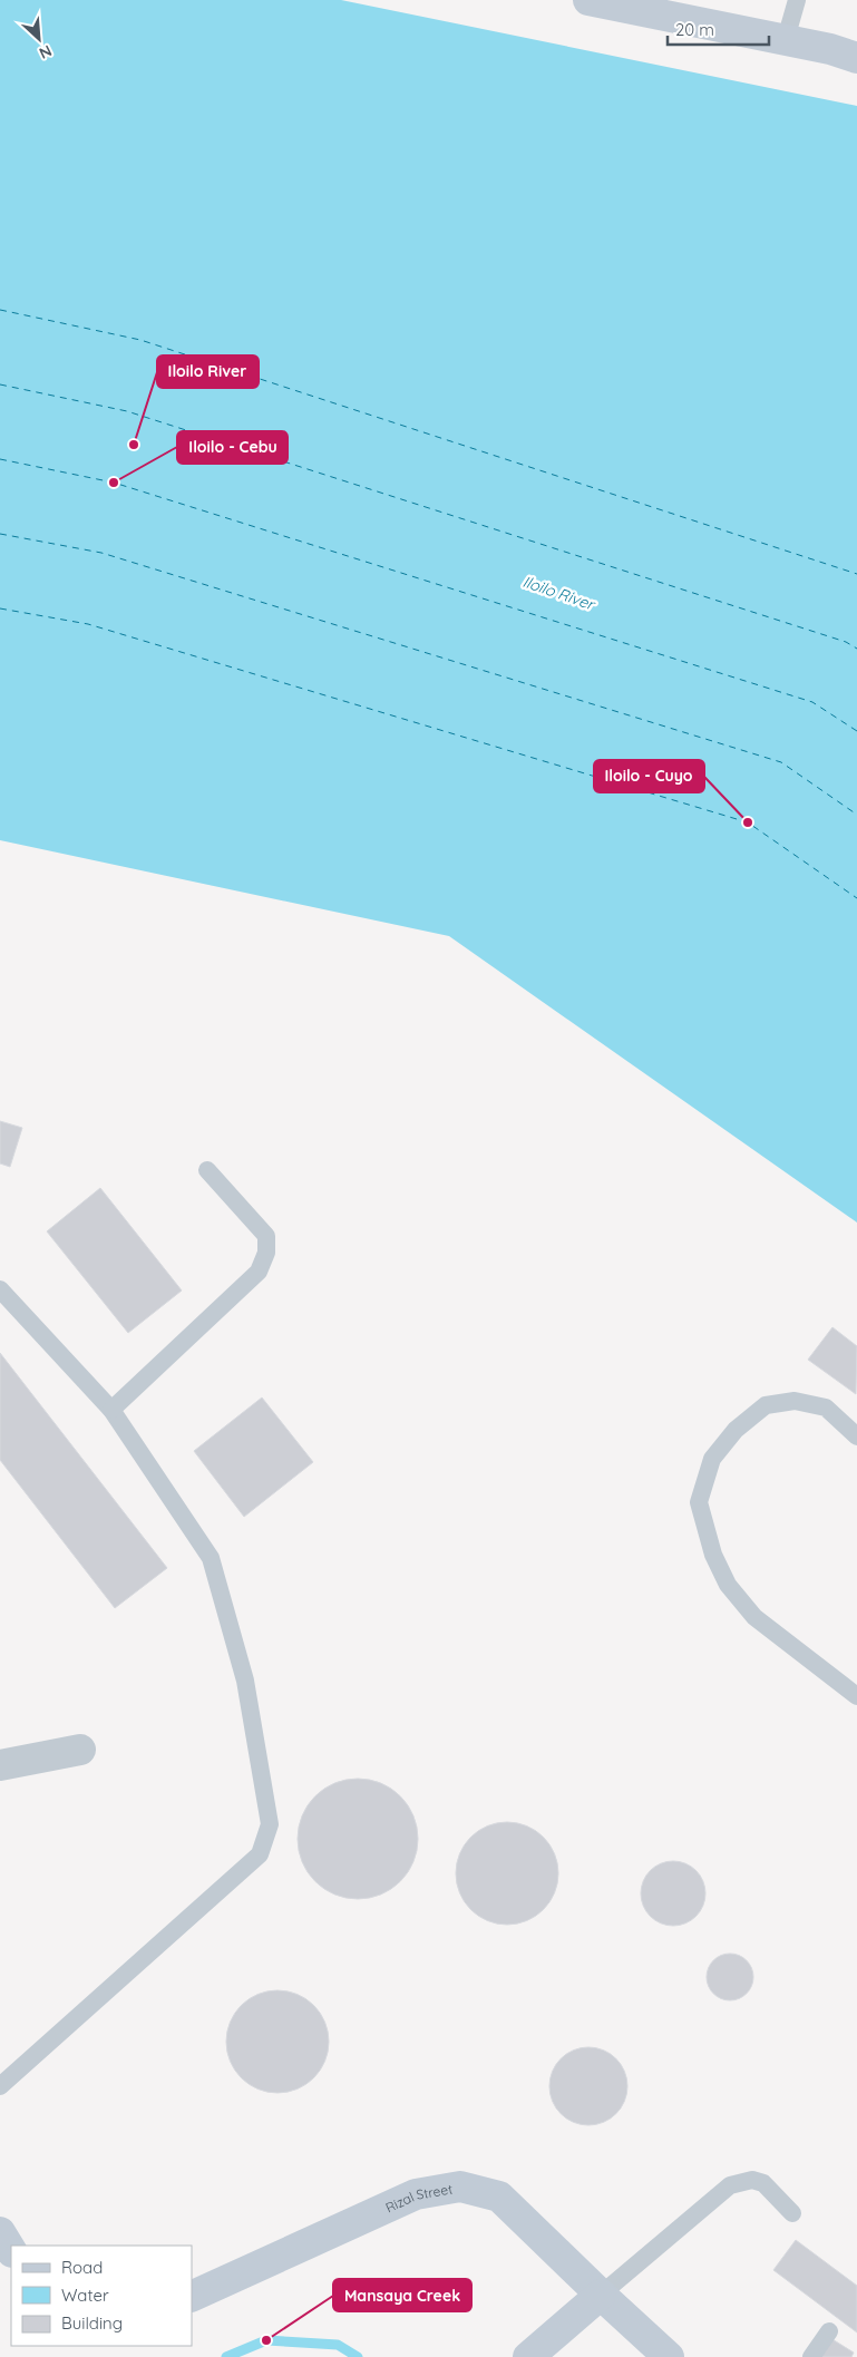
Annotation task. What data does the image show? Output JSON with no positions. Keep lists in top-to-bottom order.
{
  "streets": {
    "street": ["Rizal Street"]
  },
  "water": ["Iloilo River"],
  "places": [
    "Iloilo River",
    "Iloilo - Cebu",
    "Iloilo - Cuyo",
    "Mansaya Creek"
  ],
  "legend": ["Road", "Water", "Building"],
  "scale_bar": "20 m",
  "north": "bottom right"
}
